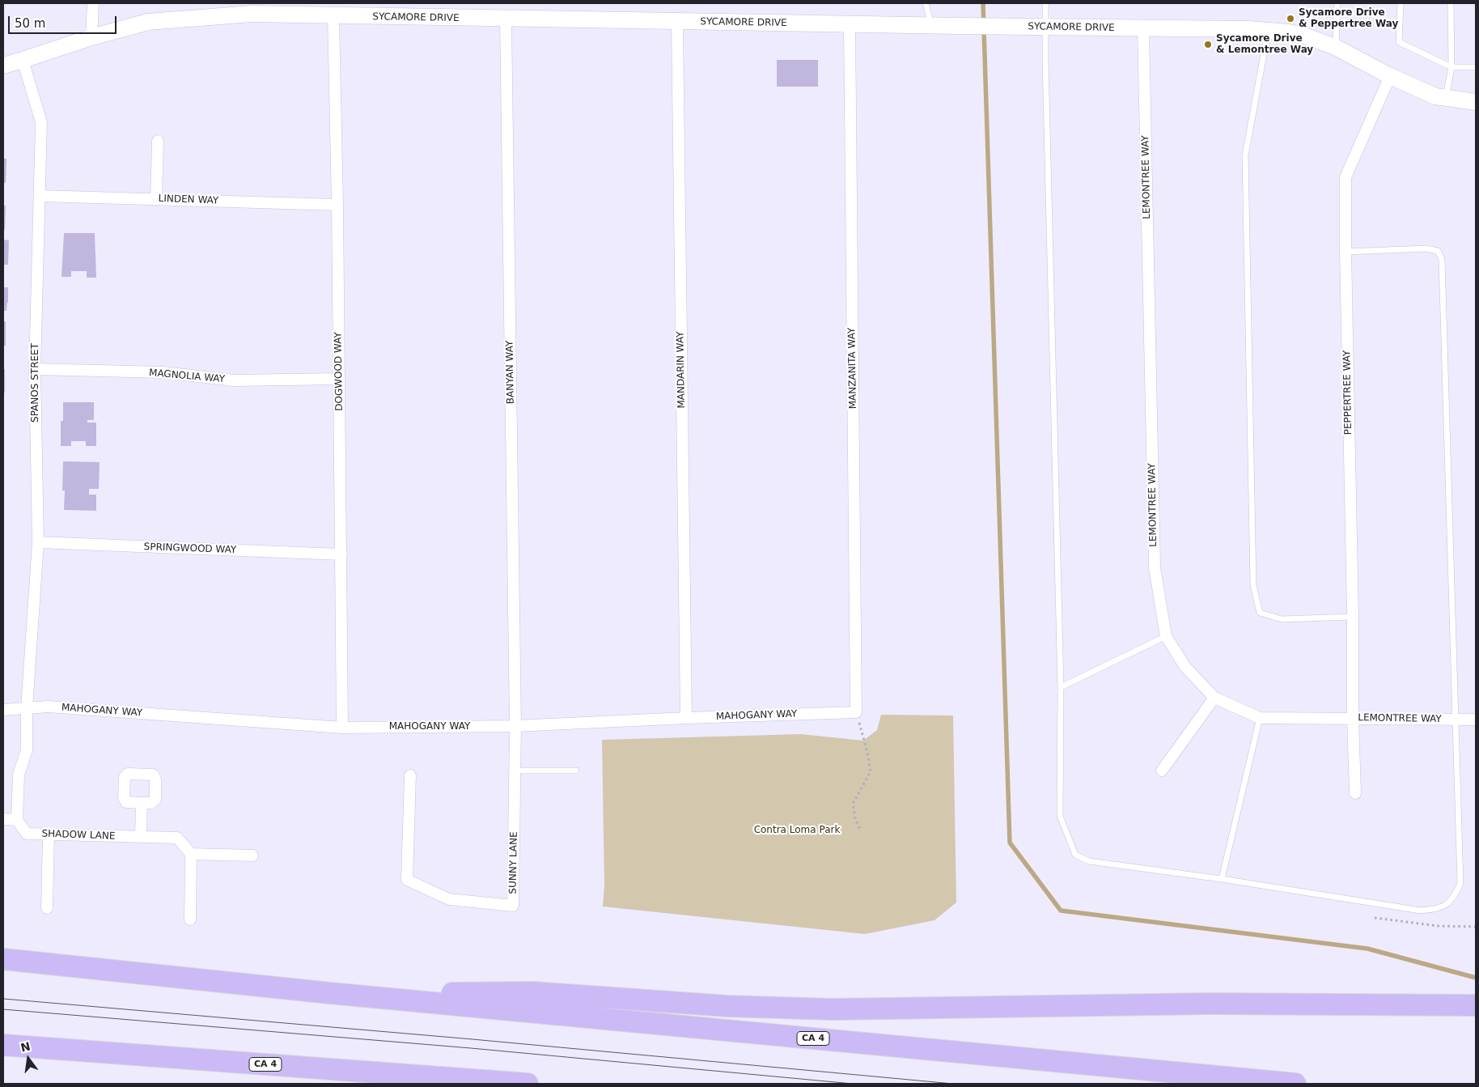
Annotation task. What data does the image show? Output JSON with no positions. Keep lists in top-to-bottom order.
{
  "streets": {
    "highway": ["CA 4"],
    "street": [
      "SYCAMORE DRIVE",
      "LEMONTREE WAY",
      "LINDEN WAY",
      "MANZANITA WAY",
      "MANDARIN WAY",
      "DOGWOOD WAY",
      "BANYAN WAY",
      "MAGNOLIA WAY",
      "SPANOS STREET",
      "PEPPERTREE WAY",
      "SPRINGWOOD WAY",
      "MAHOGANY WAY",
      "SHADOW LANE",
      "SUNNY LANE"
    ]
  },
  "crossings": [
    ["SYCAMORE DRIVE", "LEMONTREE WAY"],
    ["SYCAMORE DRIVE", "MANZANITA WAY"],
    ["SYCAMORE DRIVE", "MANDARIN WAY"],
    ["SYCAMORE DRIVE", "DOGWOOD WAY"],
    ["SYCAMORE DRIVE", "BANYAN WAY"],
    ["SYCAMORE DRIVE", "SPANOS STREET"],
    ["SYCAMORE DRIVE", "PEPPERTREE WAY"],
    ["LEMONTREE WAY", "PEPPERTREE WAY"],
    ["LINDEN WAY", "DOGWOOD WAY"],
    ["LINDEN WAY", "SPANOS STREET"],
    ["MANZANITA WAY", "MAHOGANY WAY"],
    ["MANDARIN WAY", "MAHOGANY WAY"],
    ["DOGWOOD WAY", "MAGNOLIA WAY"],
    ["DOGWOOD WAY", "SPRINGWOOD WAY"],
    ["DOGWOOD WAY", "MAHOGANY WAY"],
    ["BANYAN WAY", "MAHOGANY WAY"],
    ["BANYAN WAY", "SUNNY LANE"],
    ["MAGNOLIA WAY", "SPANOS STREET"],
    ["SPANOS STREET", "SPRINGWOOD WAY"],
    ["SPANOS STREET", "MAHOGANY WAY"],
    ["MAHOGANY WAY", "SUNNY LANE"]
  ],
  "parks": ["Contra Loma Park"],
  "places": ["Sycamore Drive & Peppertree Way", "Sycamore Drive & Lemontree Way"],
  "scale_bar": "50 m",
  "north": "top"
}
